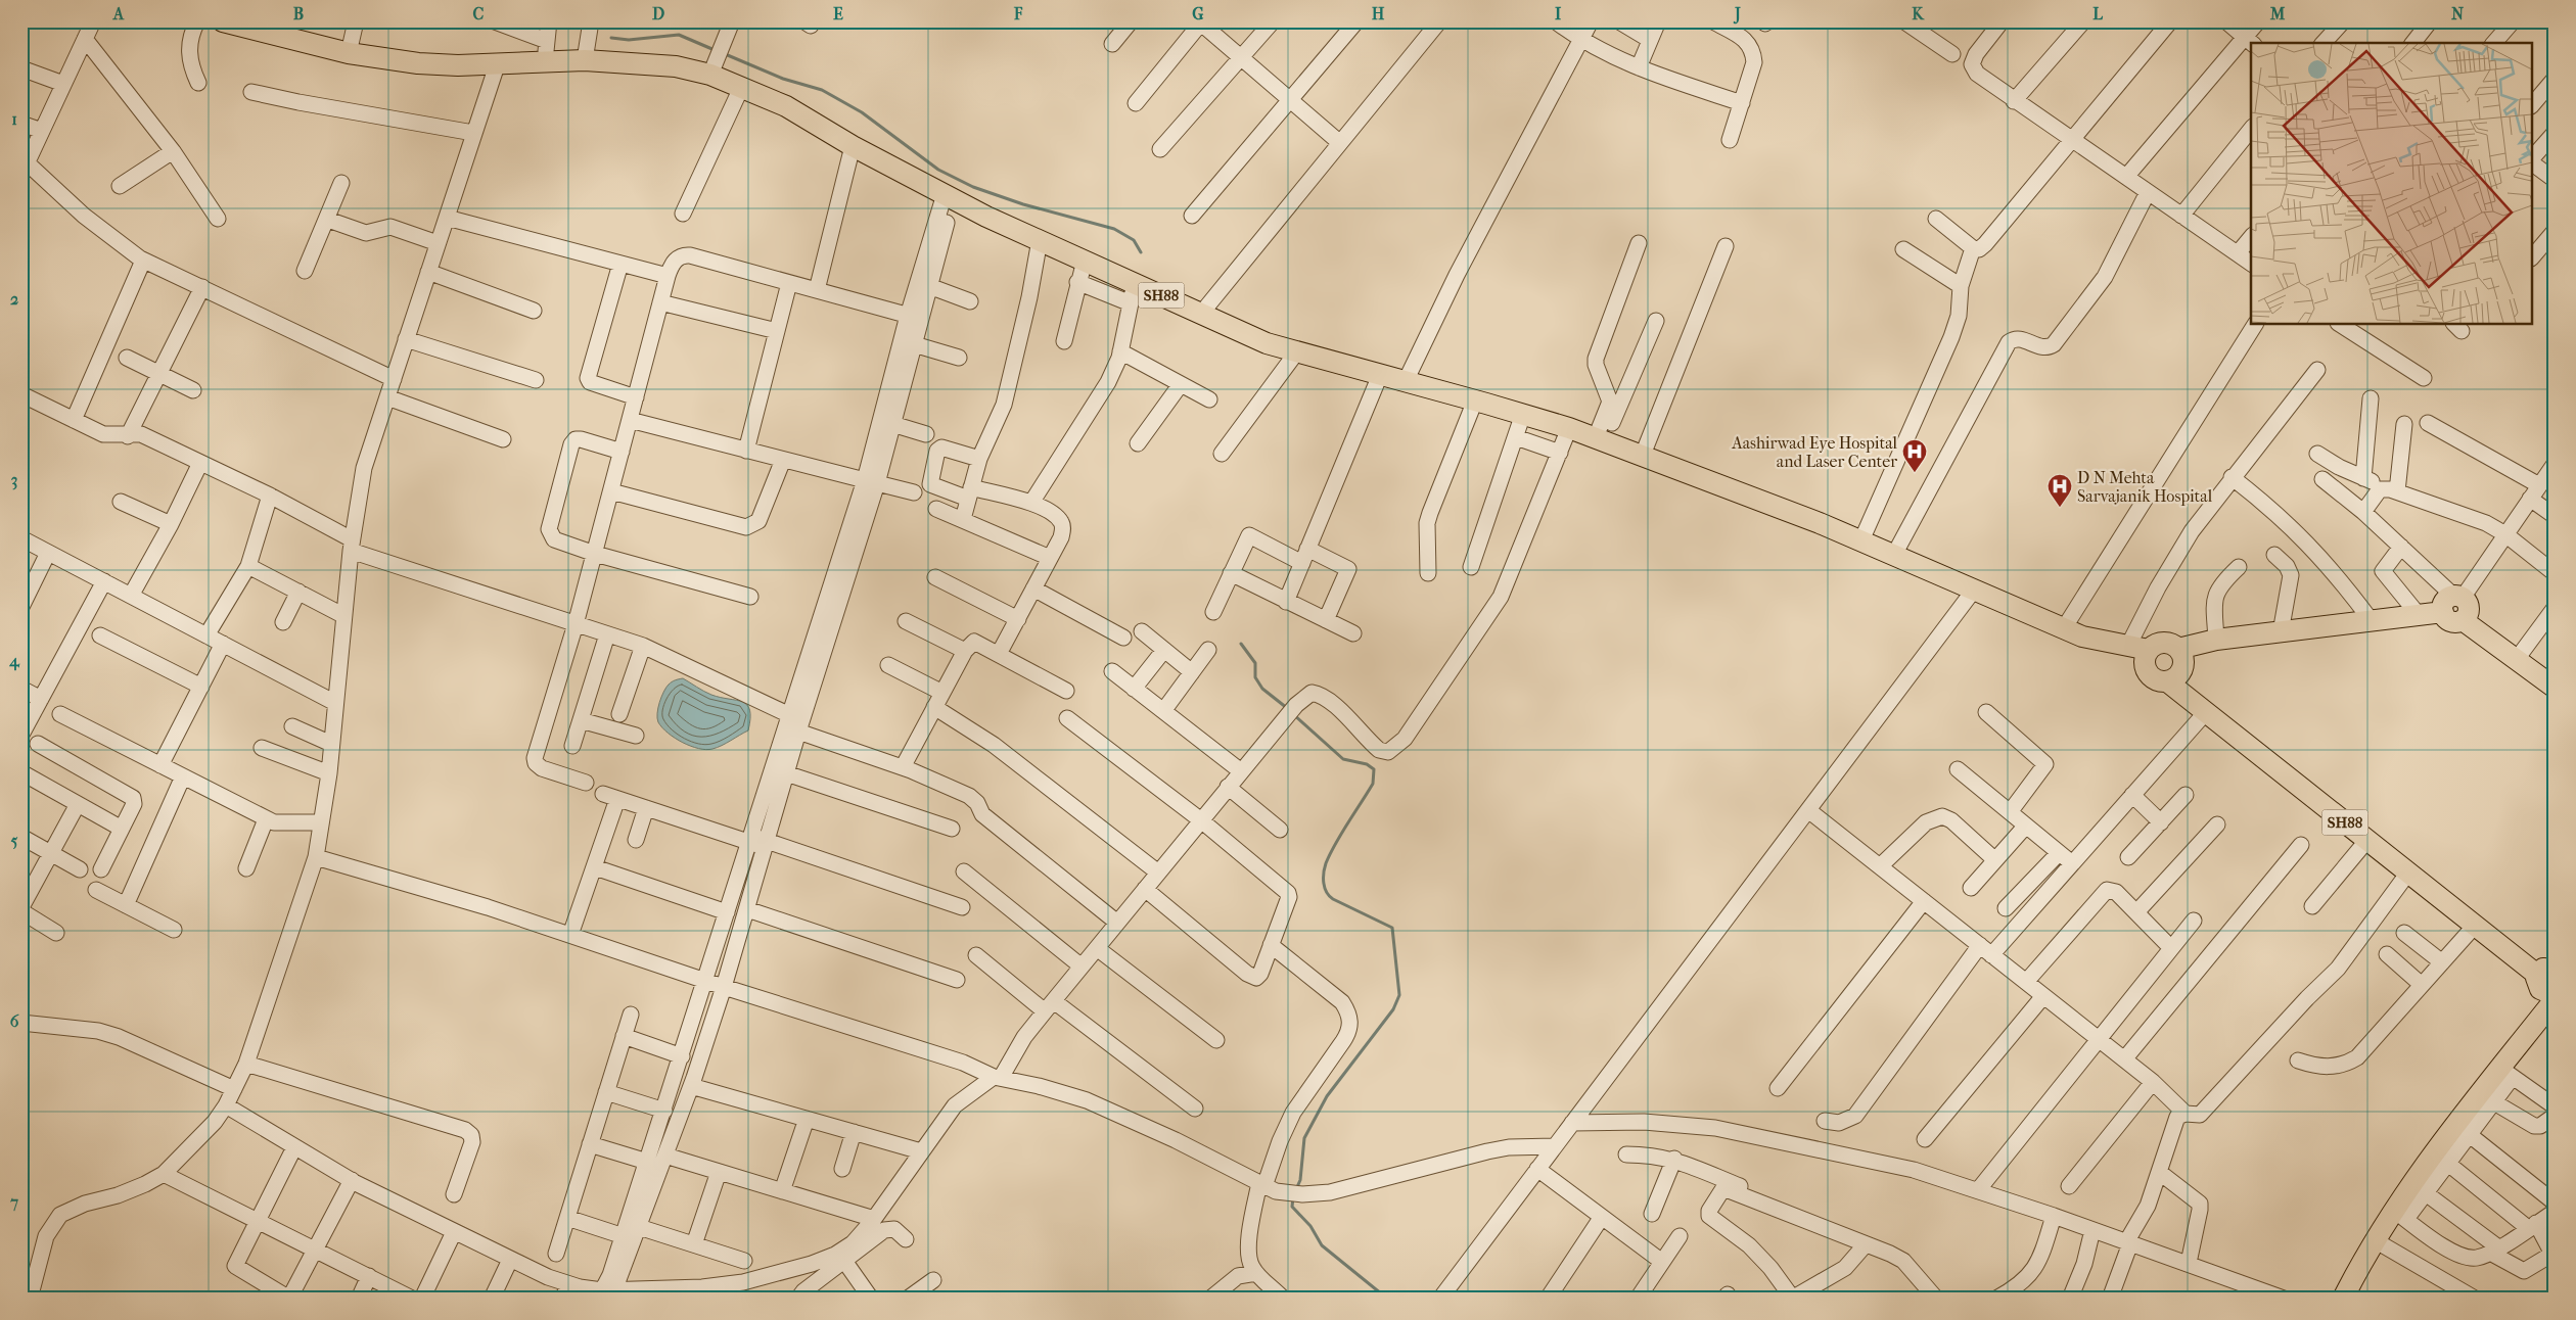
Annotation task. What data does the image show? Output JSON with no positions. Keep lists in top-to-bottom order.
{
  "streets": {
    "main road": ["SH88"]
  },
  "places": {
    "hospital": ["Aashirwad Eye Hospital and Laser Center", "D N Mehta Sarvajanik Hospital"]
  },
  "grid": {
    "columns": [
      "A",
      "B",
      "C",
      "D",
      "E",
      "F",
      "G",
      "H",
      "I",
      "J",
      "K",
      "L",
      "M",
      "N"
    ],
    "rows": [
      "1",
      "2",
      "3",
      "4",
      "5",
      "6",
      "7"
    ]
  }
}
